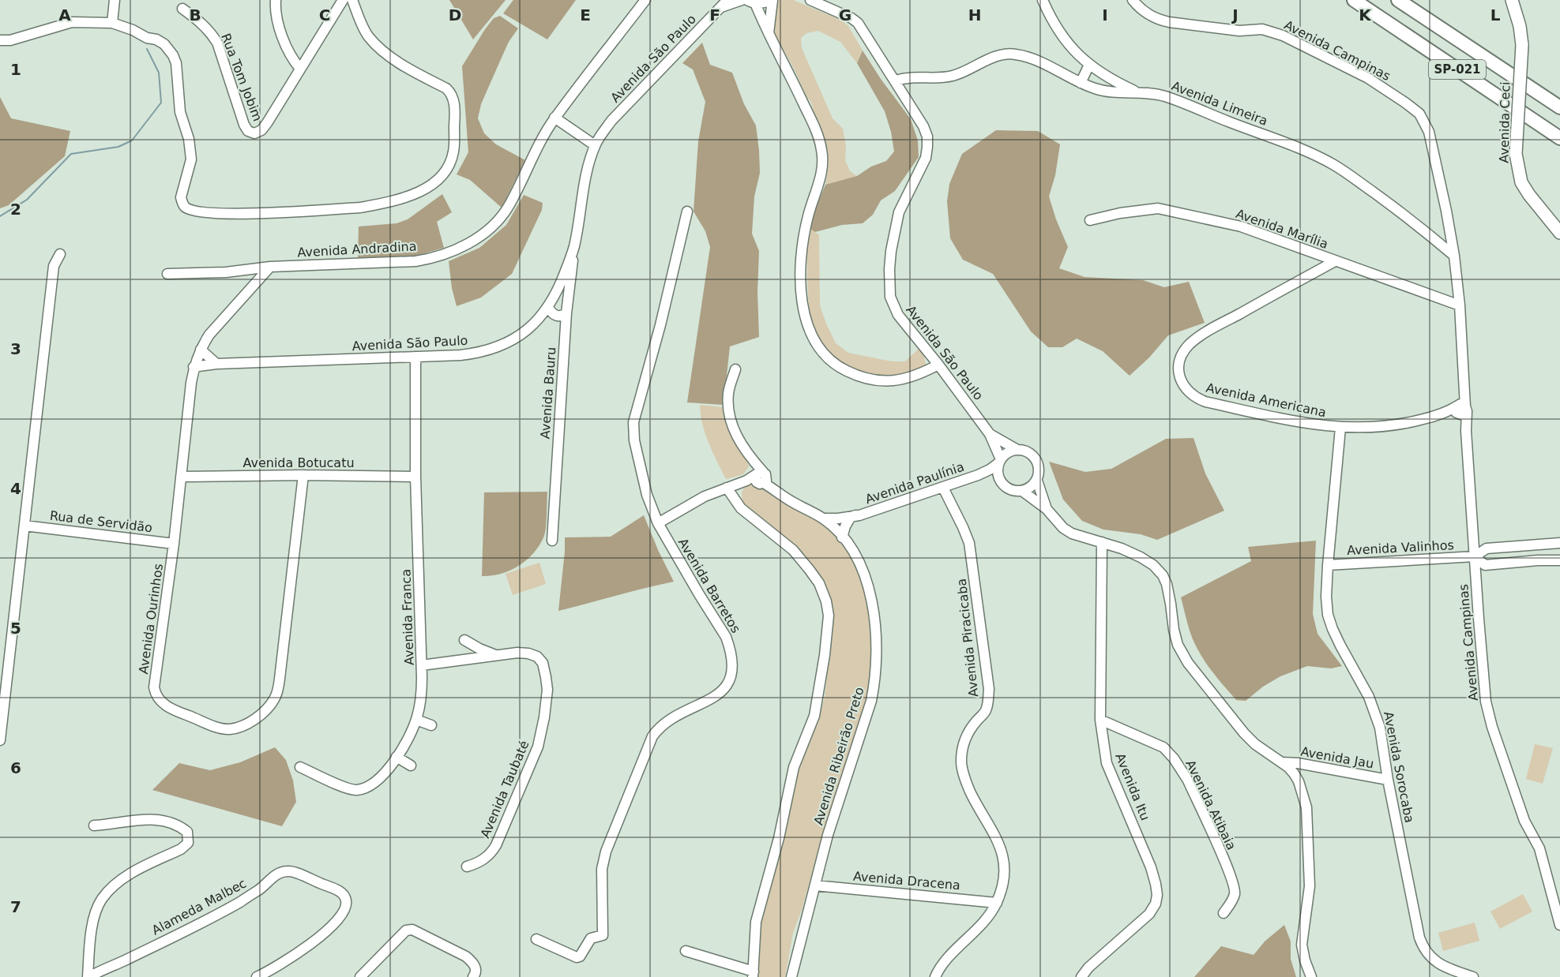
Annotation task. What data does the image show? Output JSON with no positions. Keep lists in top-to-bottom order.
{
  "streets": {
    "highway": ["SP-021"],
    "main road": ["Avenida Ceci"],
    "street": [
      "Avenida Campinas",
      "Avenida São Paulo",
      "Rua Tom Jobim",
      "Avenida Limeira",
      "Avenida Marília",
      "Avenida Andradina",
      "Avenida Bauru",
      "Avenida Americana",
      "Avenida Botucatu",
      "Avenida Paulínia",
      "Rua de Servidão",
      "Avenida Valinhos",
      "Avenida Barretos",
      "Avenida Franca",
      "Avenida Ourinhos",
      "Avenida Piracicaba",
      "Avenida Ribeirão Preto",
      "Avenida Jau",
      "Avenida Sorocaba",
      "Avenida Itu",
      "Avenida Taubaté",
      "Avenida Atibaia",
      "Avenida Dracena",
      "Alameda Malbec"
    ]
  },
  "crossings": [
    ["Avenida Campinas", "Avenida Limeira"],
    ["Avenida Campinas", "Avenida Marília"],
    ["Avenida Campinas", "Avenida Americana"],
    ["Avenida Campinas", "Avenida Valinhos"],
    ["Avenida São Paulo", "Avenida Limeira"],
    ["Avenida São Paulo", "Avenida Bauru"],
    ["Avenida São Paulo", "Avenida Paulínia"],
    ["Avenida São Paulo", "Avenida Franca"],
    ["Avenida São Paulo", "Avenida Ourinhos"],
    ["Avenida Marília", "Avenida Americana"],
    ["Avenida Andradina", "Avenida Ourinhos"],
    ["Avenida Americana", "Avenida Sorocaba"],
    ["Avenida Botucatu", "Avenida Franca"],
    ["Avenida Botucatu", "Avenida Ourinhos"],
    ["Avenida Paulínia", "Avenida Piracicaba"],
    ["Avenida Paulínia", "Avenida Ribeirão Preto"],
    ["Rua de Servidão", "Avenida Ourinhos"],
    ["Avenida Valinhos", "Avenida Sorocaba"],
    ["Avenida Franca", "Avenida Taubaté"],
    ["Avenida Piracicaba", "Avenida Dracena"],
    ["Avenida Ribeirão Preto", "Avenida Dracena"],
    ["Avenida Jau", "Avenida Sorocaba"],
    ["Avenida Itu", "Avenida Atibaia"]
  ],
  "grid": {
    "columns": [
      "A",
      "B",
      "C",
      "D",
      "E",
      "F",
      "G",
      "H",
      "I",
      "J",
      "K",
      "L"
    ],
    "rows": [
      "1",
      "2",
      "3",
      "4",
      "5",
      "6",
      "7"
    ]
  }
}
